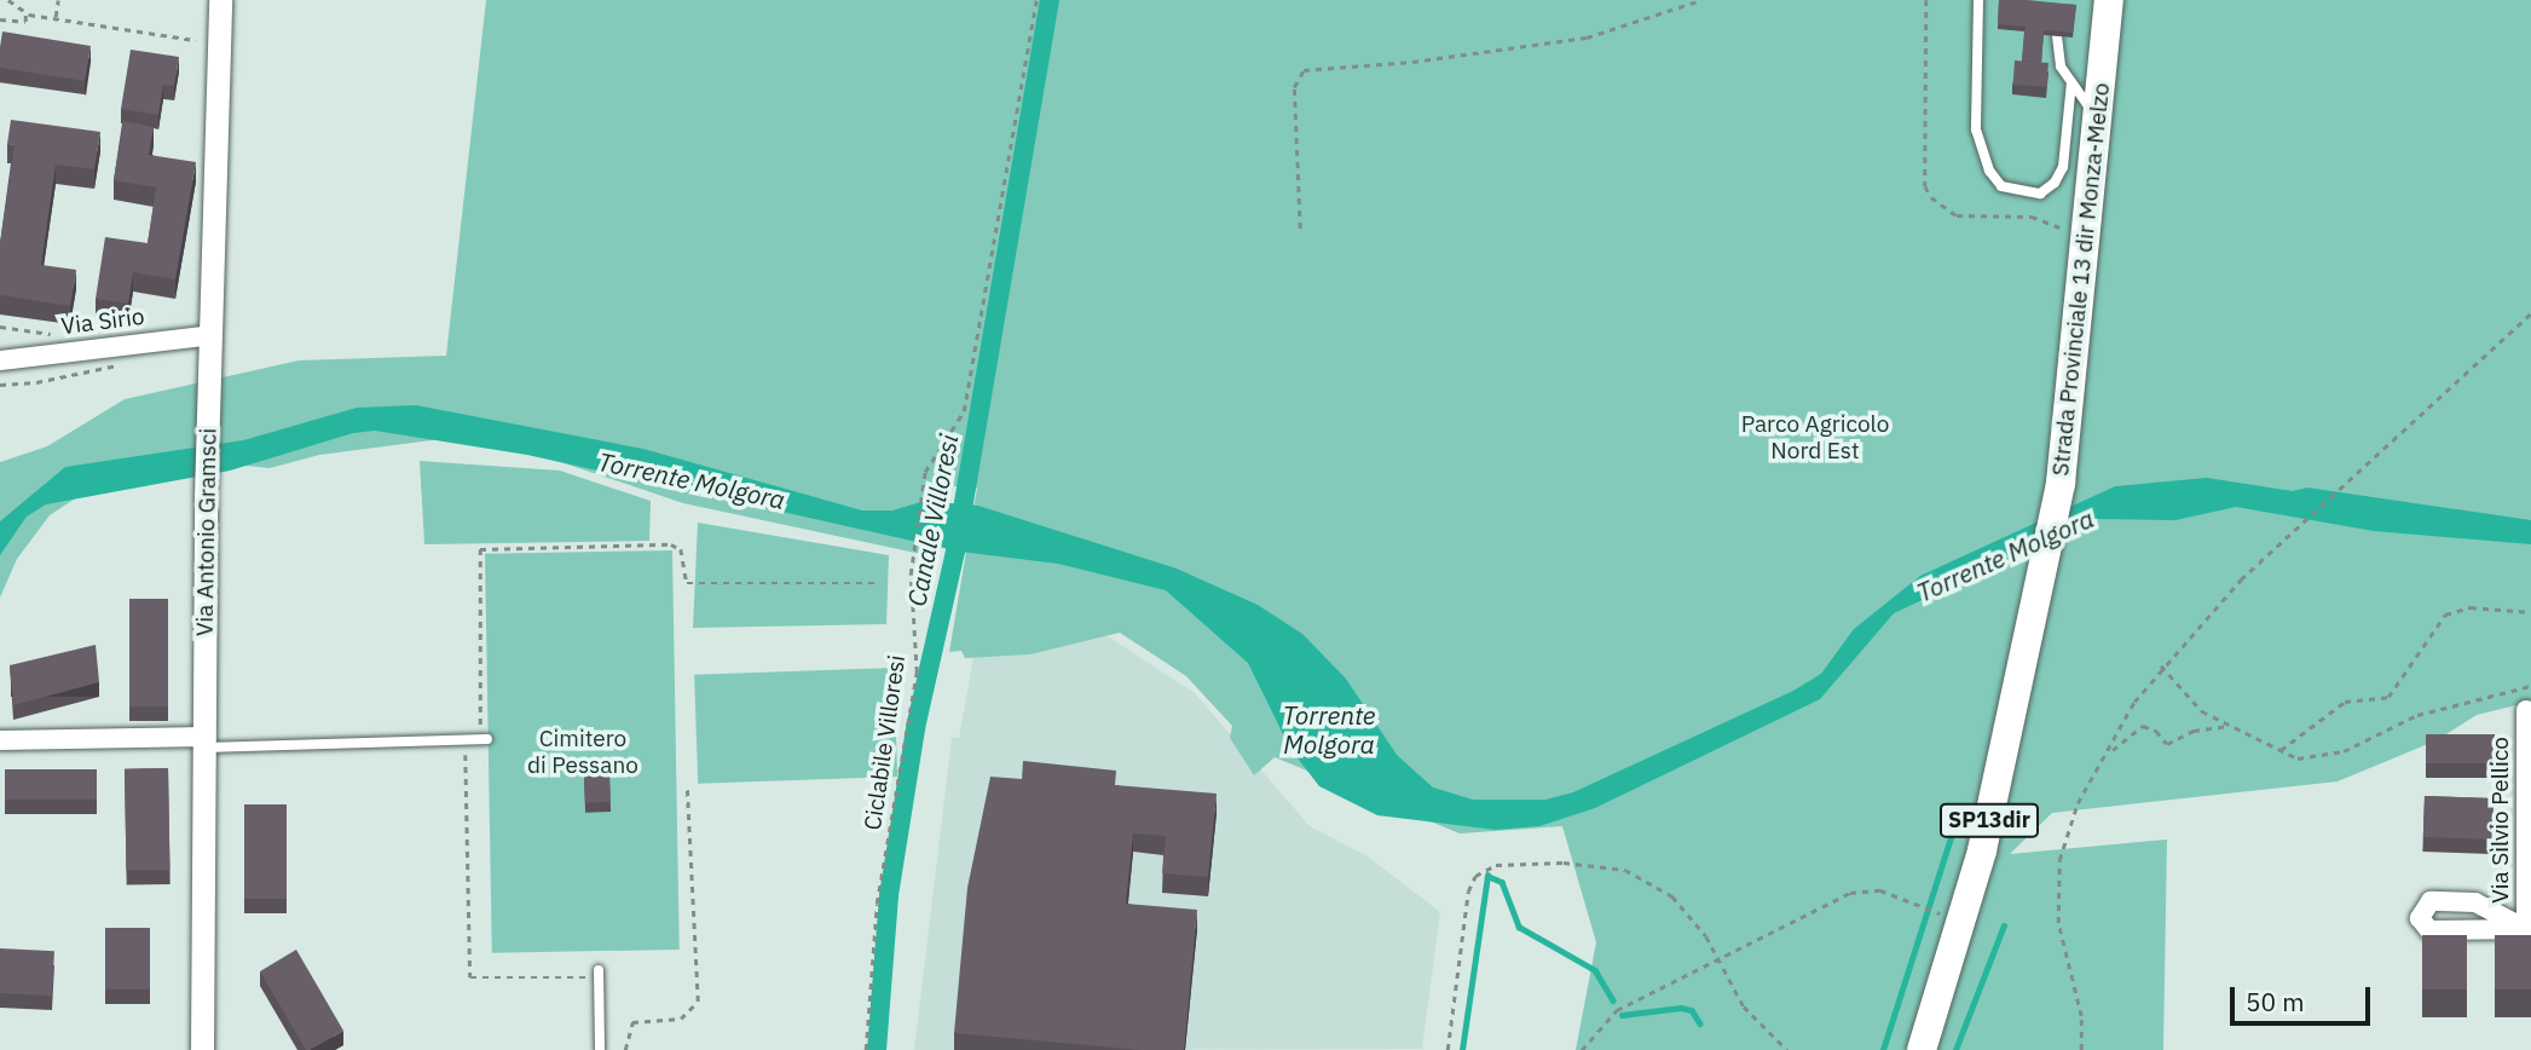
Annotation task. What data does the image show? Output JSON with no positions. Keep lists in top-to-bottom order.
{
  "streets": {
    "main road": ["Strada Provinciale 13 dir Monza-Melzo", "SP13dir"],
    "street": ["Via Sirio", "Via Antonio Gramsci", "Via Silvio Pellico"],
    "path": ["Ciclabile Villoresi"]
  },
  "crossings": [
    ["Via Sirio", "Via Antonio Gramsci"]
  ],
  "water": ["Torrente Molgora", "Canale Villoresi"],
  "parks": ["Parco Agricolo Nord Est", "Cimitero di Pessano"],
  "scale_bar": "50 m"
}
